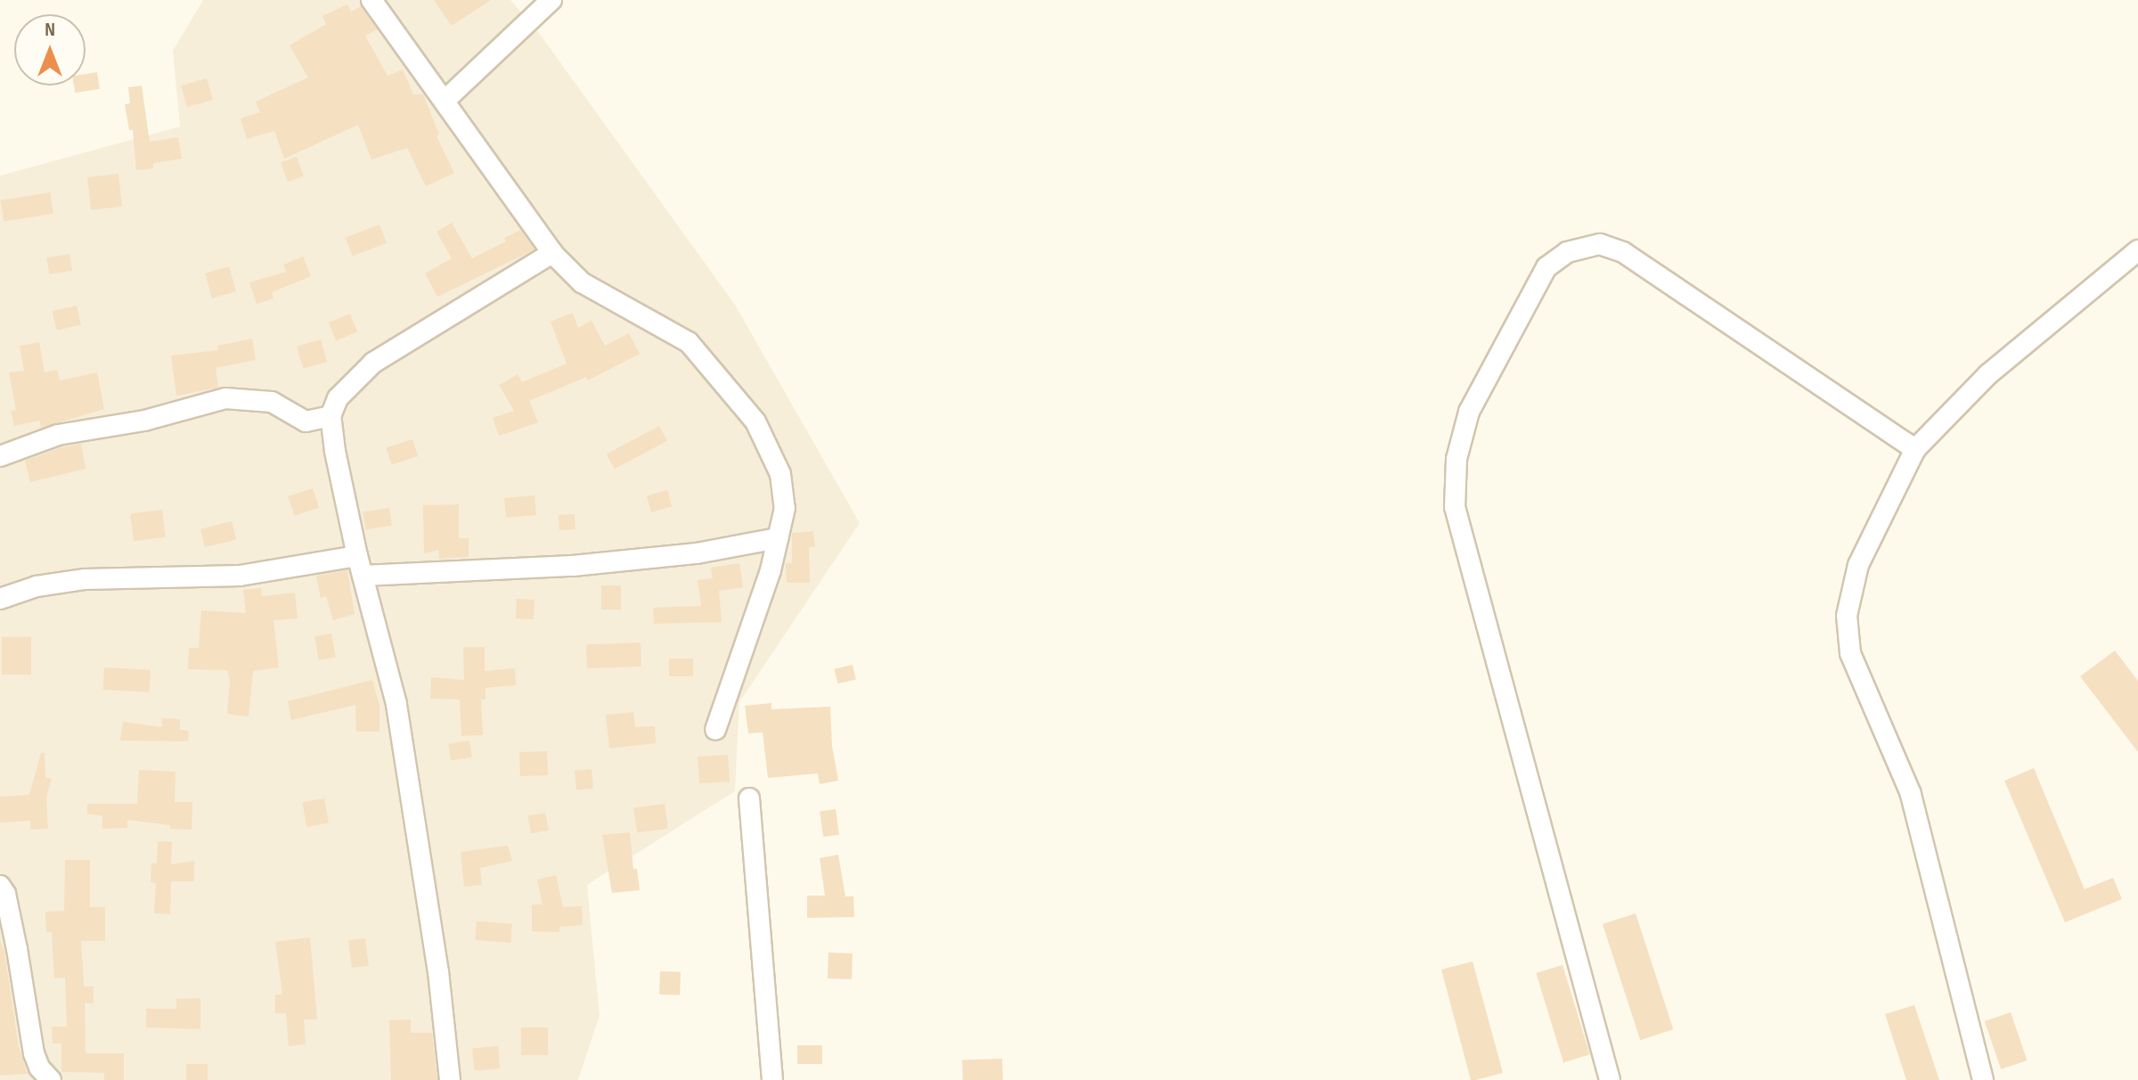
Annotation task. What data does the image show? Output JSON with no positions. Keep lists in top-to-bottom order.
{
  "north": "top"
}
